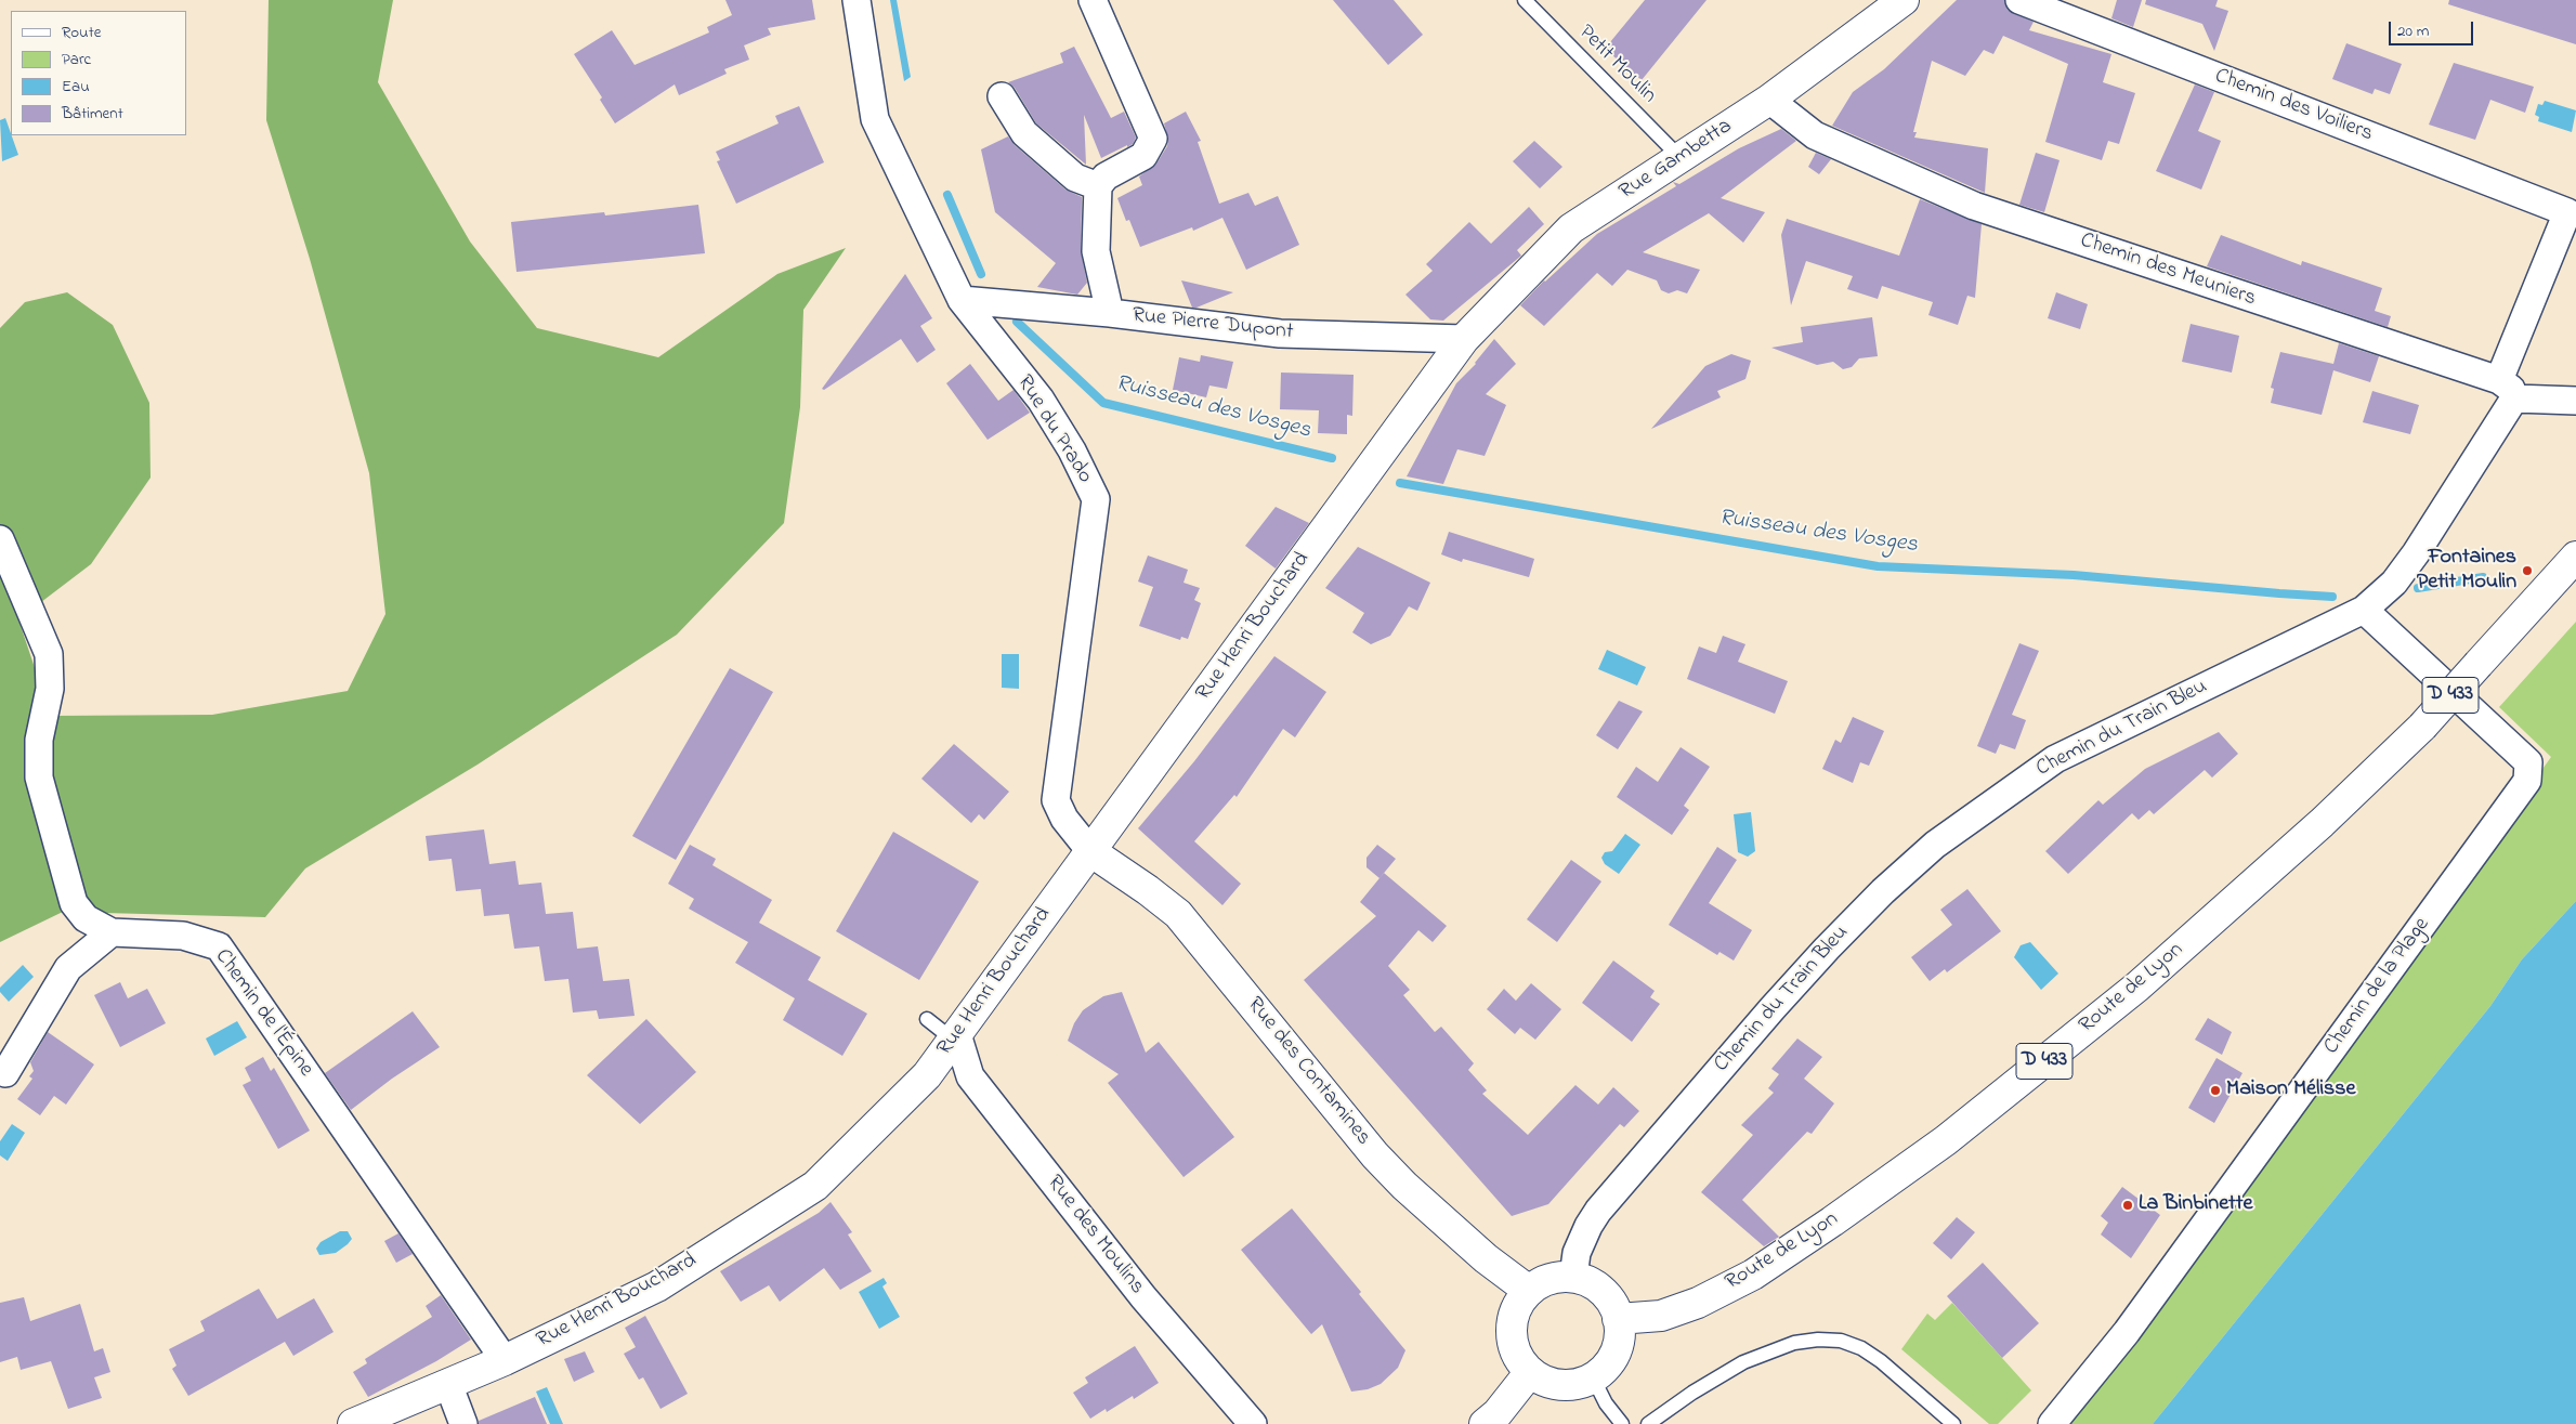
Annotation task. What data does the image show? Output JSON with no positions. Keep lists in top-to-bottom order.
{
  "streets": {
    "street": [
      "Chemin des Voiliers",
      "Rue Gambetta",
      "Chemin des Meuniers",
      "Rue Pierre Dupont",
      "Rue du Prado",
      "Rue Henri Bouchard",
      "D 433",
      "Chemin du Train Bleu",
      "Chemin de la Plage",
      "Route de Lyon",
      "Chemin de l'Épine",
      "Rue des Contamines",
      "Rue des Moulins"
    ],
    "lane": ["Petit Moulin"]
  },
  "crossings": [
    ["Petit Moulin", "Rue Gambetta"],
    ["Chemin des Voiliers", "Chemin des Meuniers"],
    ["Chemin des Voiliers", "Chemin du Train Bleu"],
    ["Rue Gambetta", "Chemin des Meuniers"],
    ["Rue Gambetta", "Rue Pierre Dupont"],
    ["Rue Gambetta", "Rue Henri Bouchard"],
    ["Chemin des Meuniers", "Chemin du Train Bleu"],
    ["Rue Pierre Dupont", "Rue du Prado"],
    ["Rue Pierre Dupont", "Rue Henri Bouchard"],
    ["Rue du Prado", "Rue Henri Bouchard"],
    ["Rue du Prado", "Rue des Contamines"],
    ["Rue Henri Bouchard", "Chemin de l'Épine"],
    ["Rue Henri Bouchard", "Rue des Contamines"],
    ["Rue Henri Bouchard", "Rue des Moulins"],
    ["Chemin du Train Bleu", "Chemin de la Plage"],
    ["Chemin du Train Bleu", "Route de Lyon"],
    ["Chemin du Train Bleu", "Rue des Contamines"],
    ["Route de Lyon", "Rue des Contamines"]
  ],
  "water": ["Ruisseau des Vosges"],
  "places": ["Fontaines Petit Moulin", "Maison Mélisse", "La Binbinette"],
  "legend": [
    "Route",
    "Parc",
    "Eau",
    "Bâtiment"
  ],
  "scale_bar": "20 m"
}
